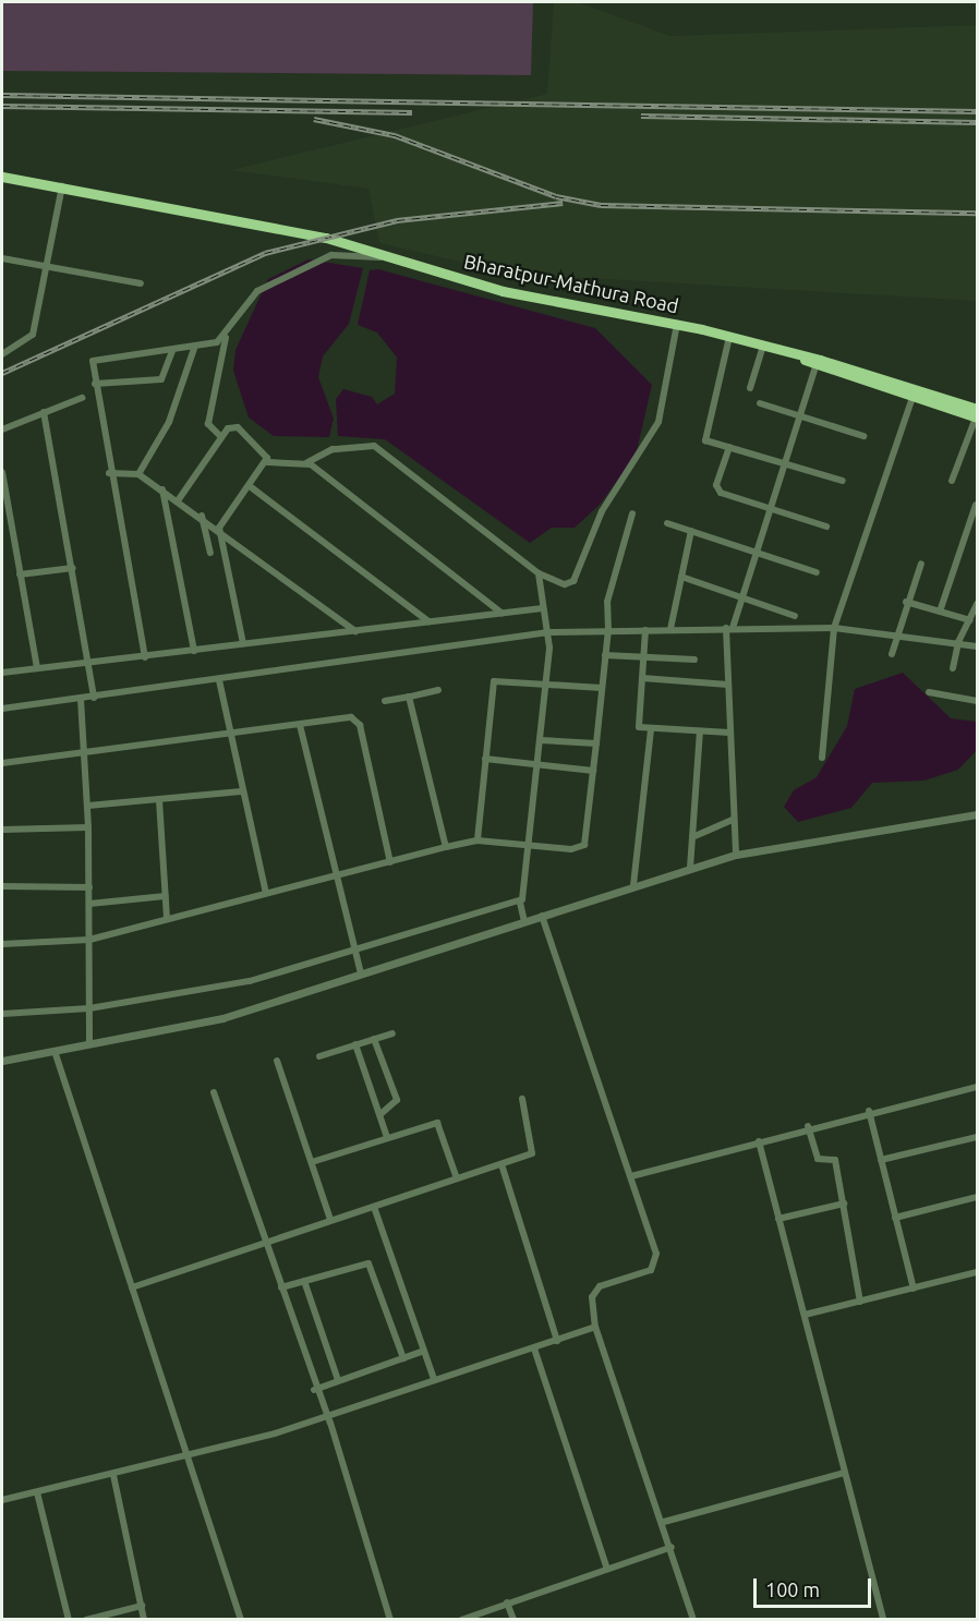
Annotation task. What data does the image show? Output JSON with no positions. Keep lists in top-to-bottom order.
{
  "streets": {
    "highway": ["Bharatpur-Mathura Road"]
  },
  "scale_bar": "100 m"
}
